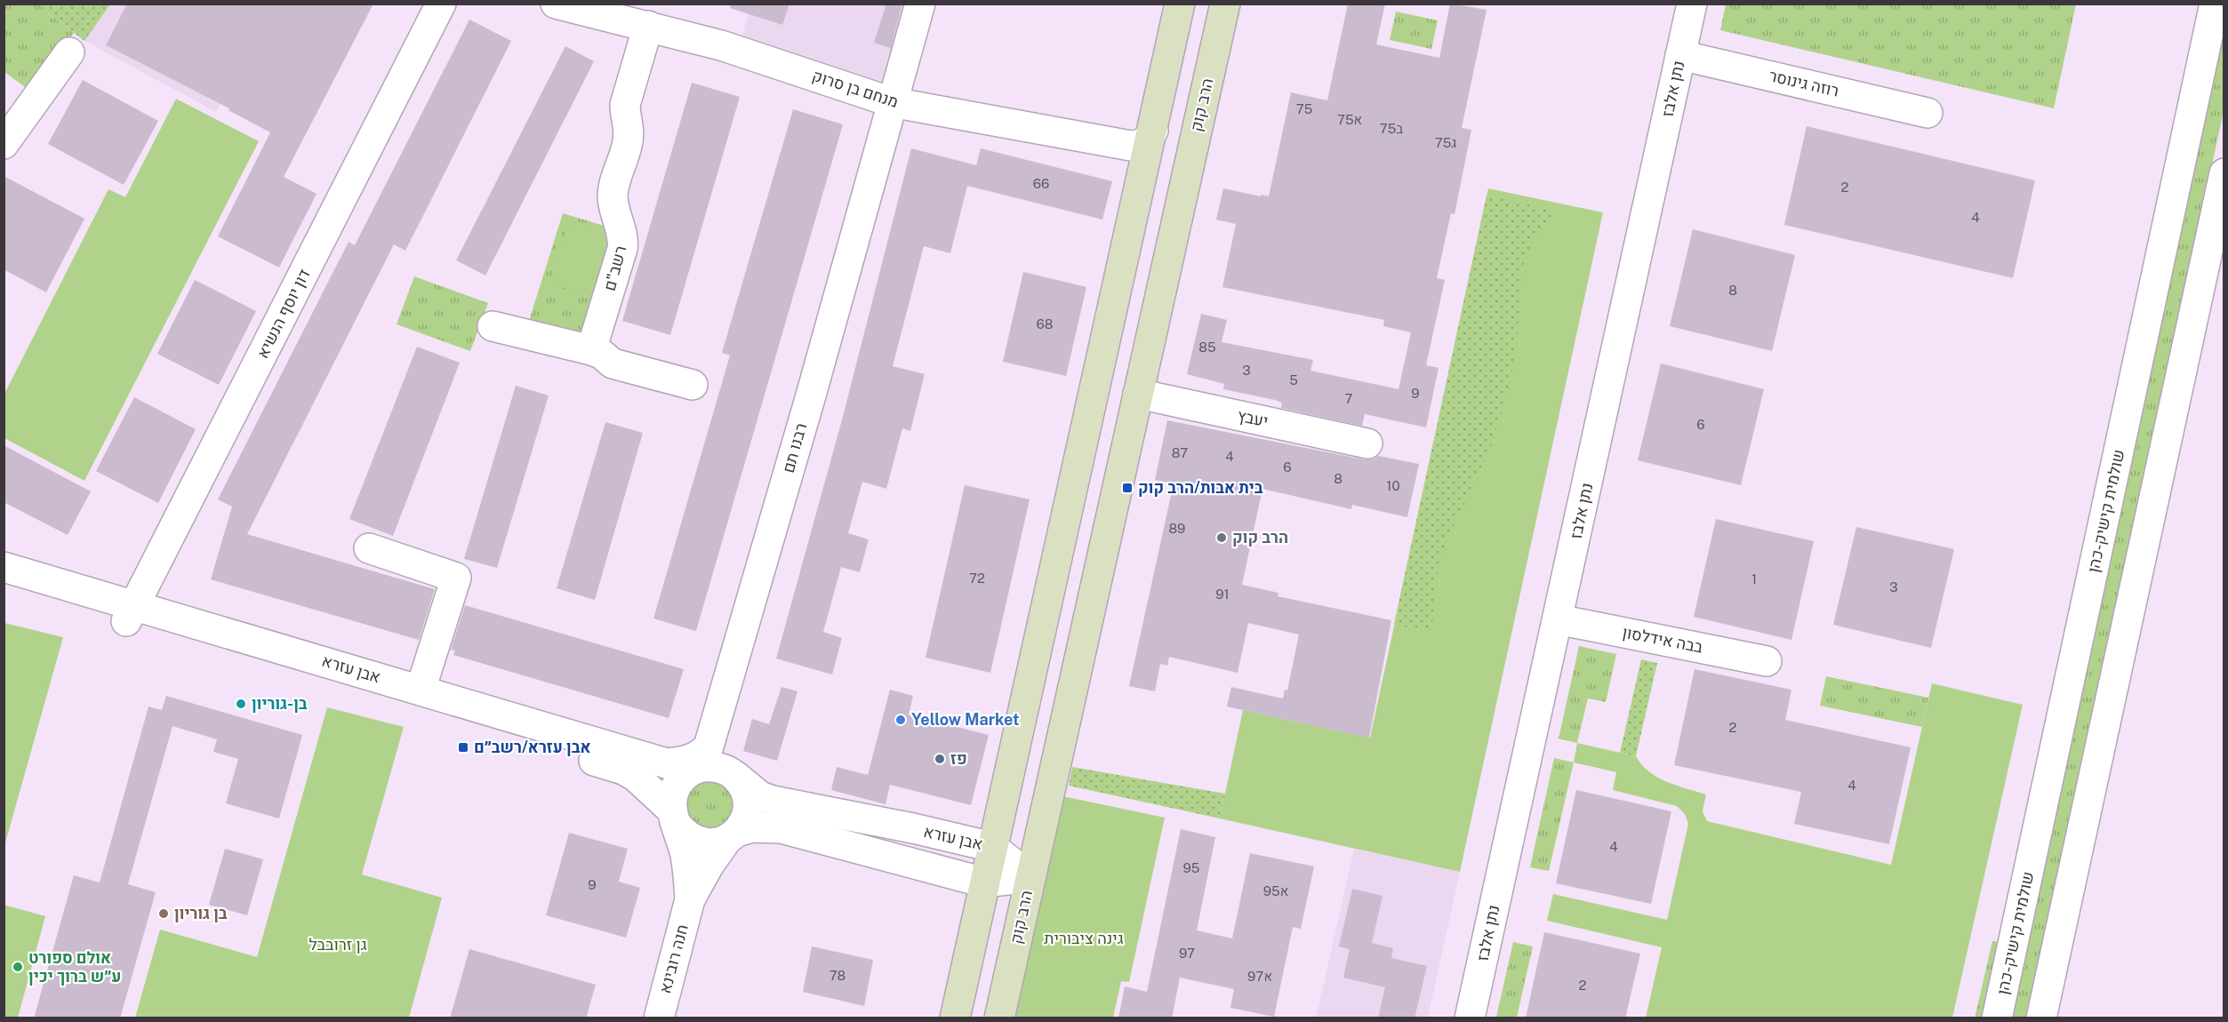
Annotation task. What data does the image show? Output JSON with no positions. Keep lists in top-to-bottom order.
{
  "streets": {
    "main road": ["הרב קוק"],
    "street": [
      "רוזה גינוסר",
      "מנחם בן סרוק",
      "נתן אלבז",
      "רשב\"ם",
      "דון יוסף הנשיא",
      "יעבץ",
      "רבנו תם",
      "שולמית קישיק-כהן",
      "בבה אידלסון",
      "אבן עזרא",
      "חנה רובינא"
    ]
  },
  "crossings": [
    ["רוזה גינוסר", "נתן אלבז"],
    ["מנחם בן סרוק", "רשב\"ם"],
    ["מנחם בן סרוק", "רבנו תם"],
    ["נתן אלבז", "בבה אידלסון"],
    ["הרב קוק", "יעבץ"],
    ["הרב קוק", "אבן עזרא"],
    ["דון יוסף הנשיא", "אבן עזרא"],
    ["רבנו תם", "אבן עזרא"],
    ["אבן עזרא", "חנה רובינא"]
  ],
  "parks": ["גינה ציבורית", "גן זרובבל"],
  "places": {
    "transit": ["בית אבות/הרב קוק", "אבן עזרא/רשב״ם"],
    "other": [
      "הרב קוק",
      "בן-גוריון",
      "Yellow Market",
      "פז",
      "בן גוריון",
      "אולם ספורט ע״ש ברוך יכין"
    ]
  },
  "house_numbers": [
    "75",
    "75א",
    "75ב",
    "75ג",
    "66",
    "2",
    "4",
    "8",
    "68",
    "85",
    "3",
    "5",
    "9",
    "7",
    "6",
    "87",
    "4",
    "6",
    "8",
    "10",
    "89",
    "72",
    "1",
    "3",
    "91",
    "2",
    "4",
    "4",
    "95",
    "9",
    "95א",
    "97",
    "78",
    "97א",
    "2"
  ]
}
